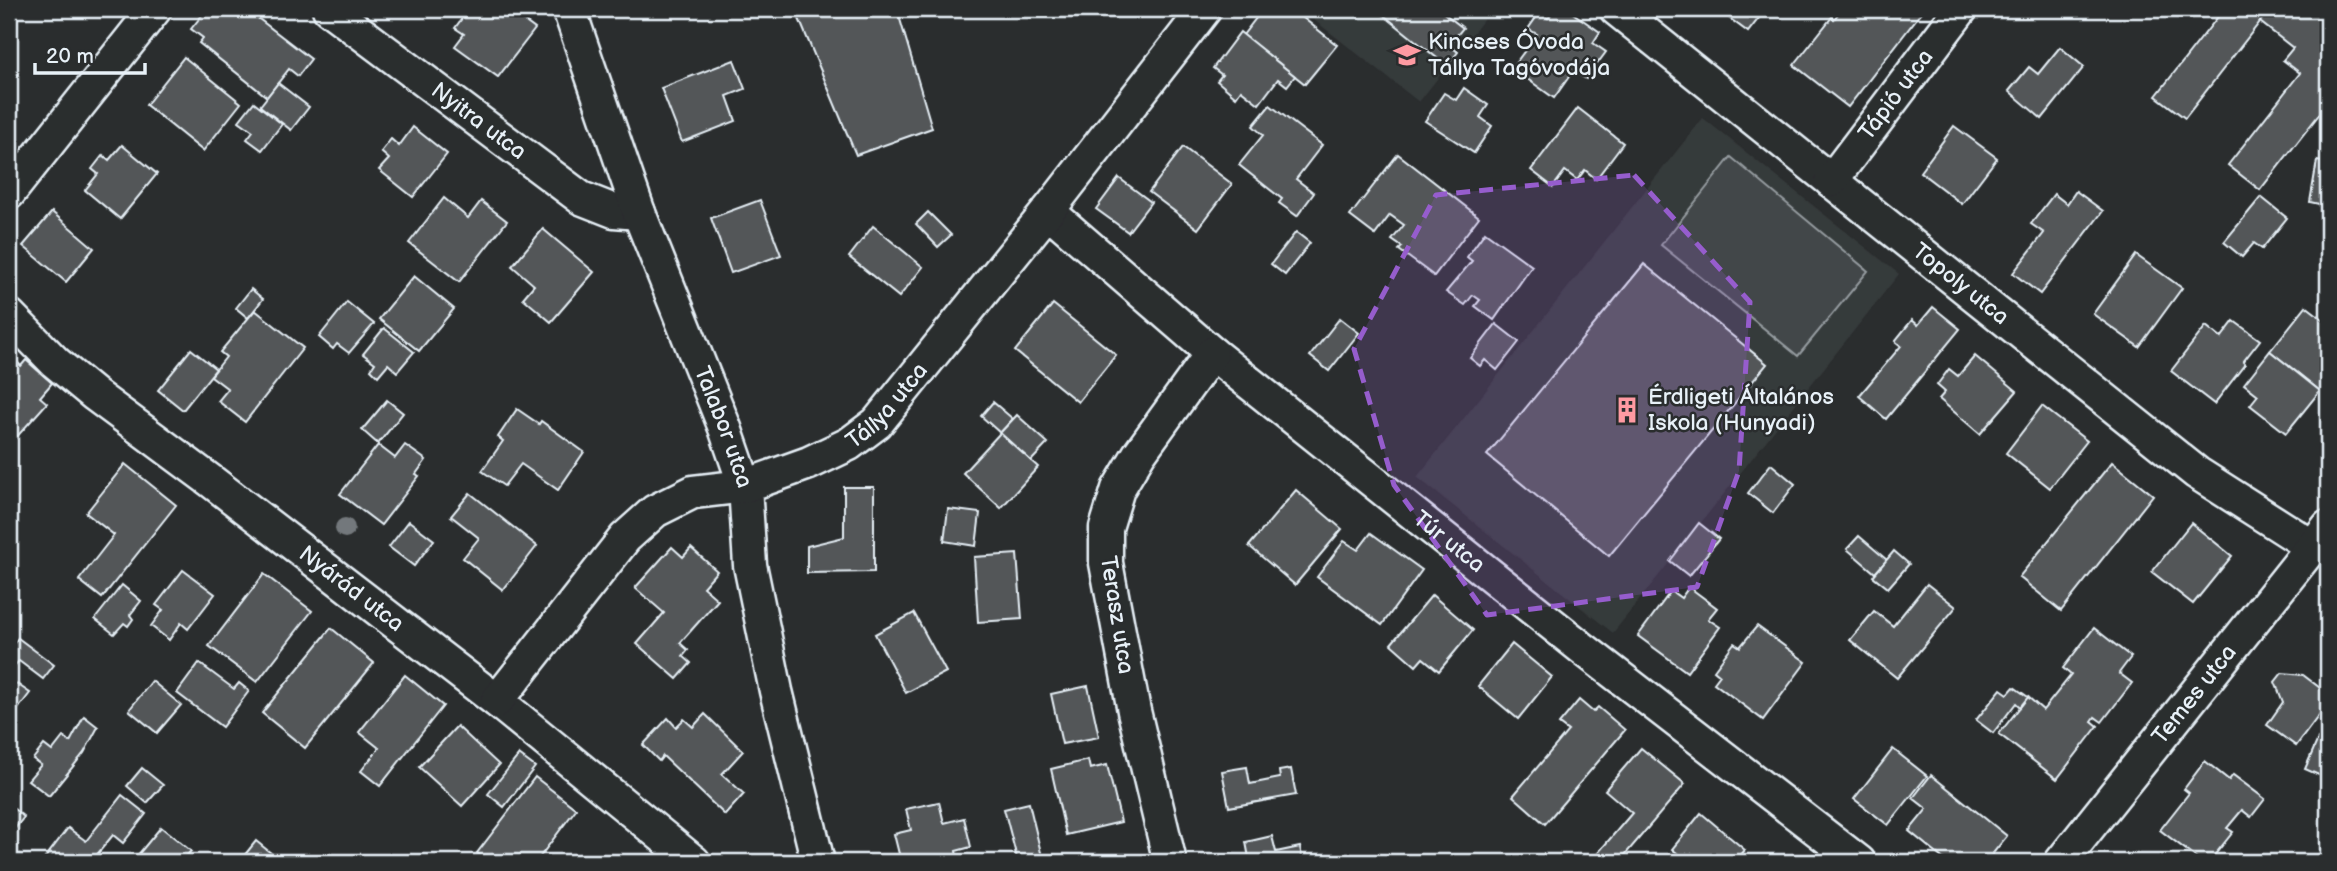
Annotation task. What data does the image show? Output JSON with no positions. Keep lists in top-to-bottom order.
{
  "streets": {
    "street": [
      "Tápió utca",
      "Nyitra utca",
      "Topoly utca",
      "Tállya utca",
      "Talabor utca",
      "Túr utca",
      "Nyárád utca",
      "Terasz utca",
      "Temes utca"
    ]
  },
  "crossings": [
    ["Tápió utca", "Topoly utca"],
    ["Nyitra utca", "Talabor utca"],
    ["Topoly utca", "Temes utca"],
    ["Tállya utca", "Talabor utca"],
    ["Tállya utca", "Túr utca"],
    ["Tállya utca", "Nyárád utca"],
    ["Túr utca", "Terasz utca"]
  ],
  "places": {
    "school or university": ["Kincses Óvoda Tállya Tagóvodája"],
    "building": ["Érdligeti Általános Iskola (Hunyadi)"]
  },
  "scale_bar": "20 m"
}
